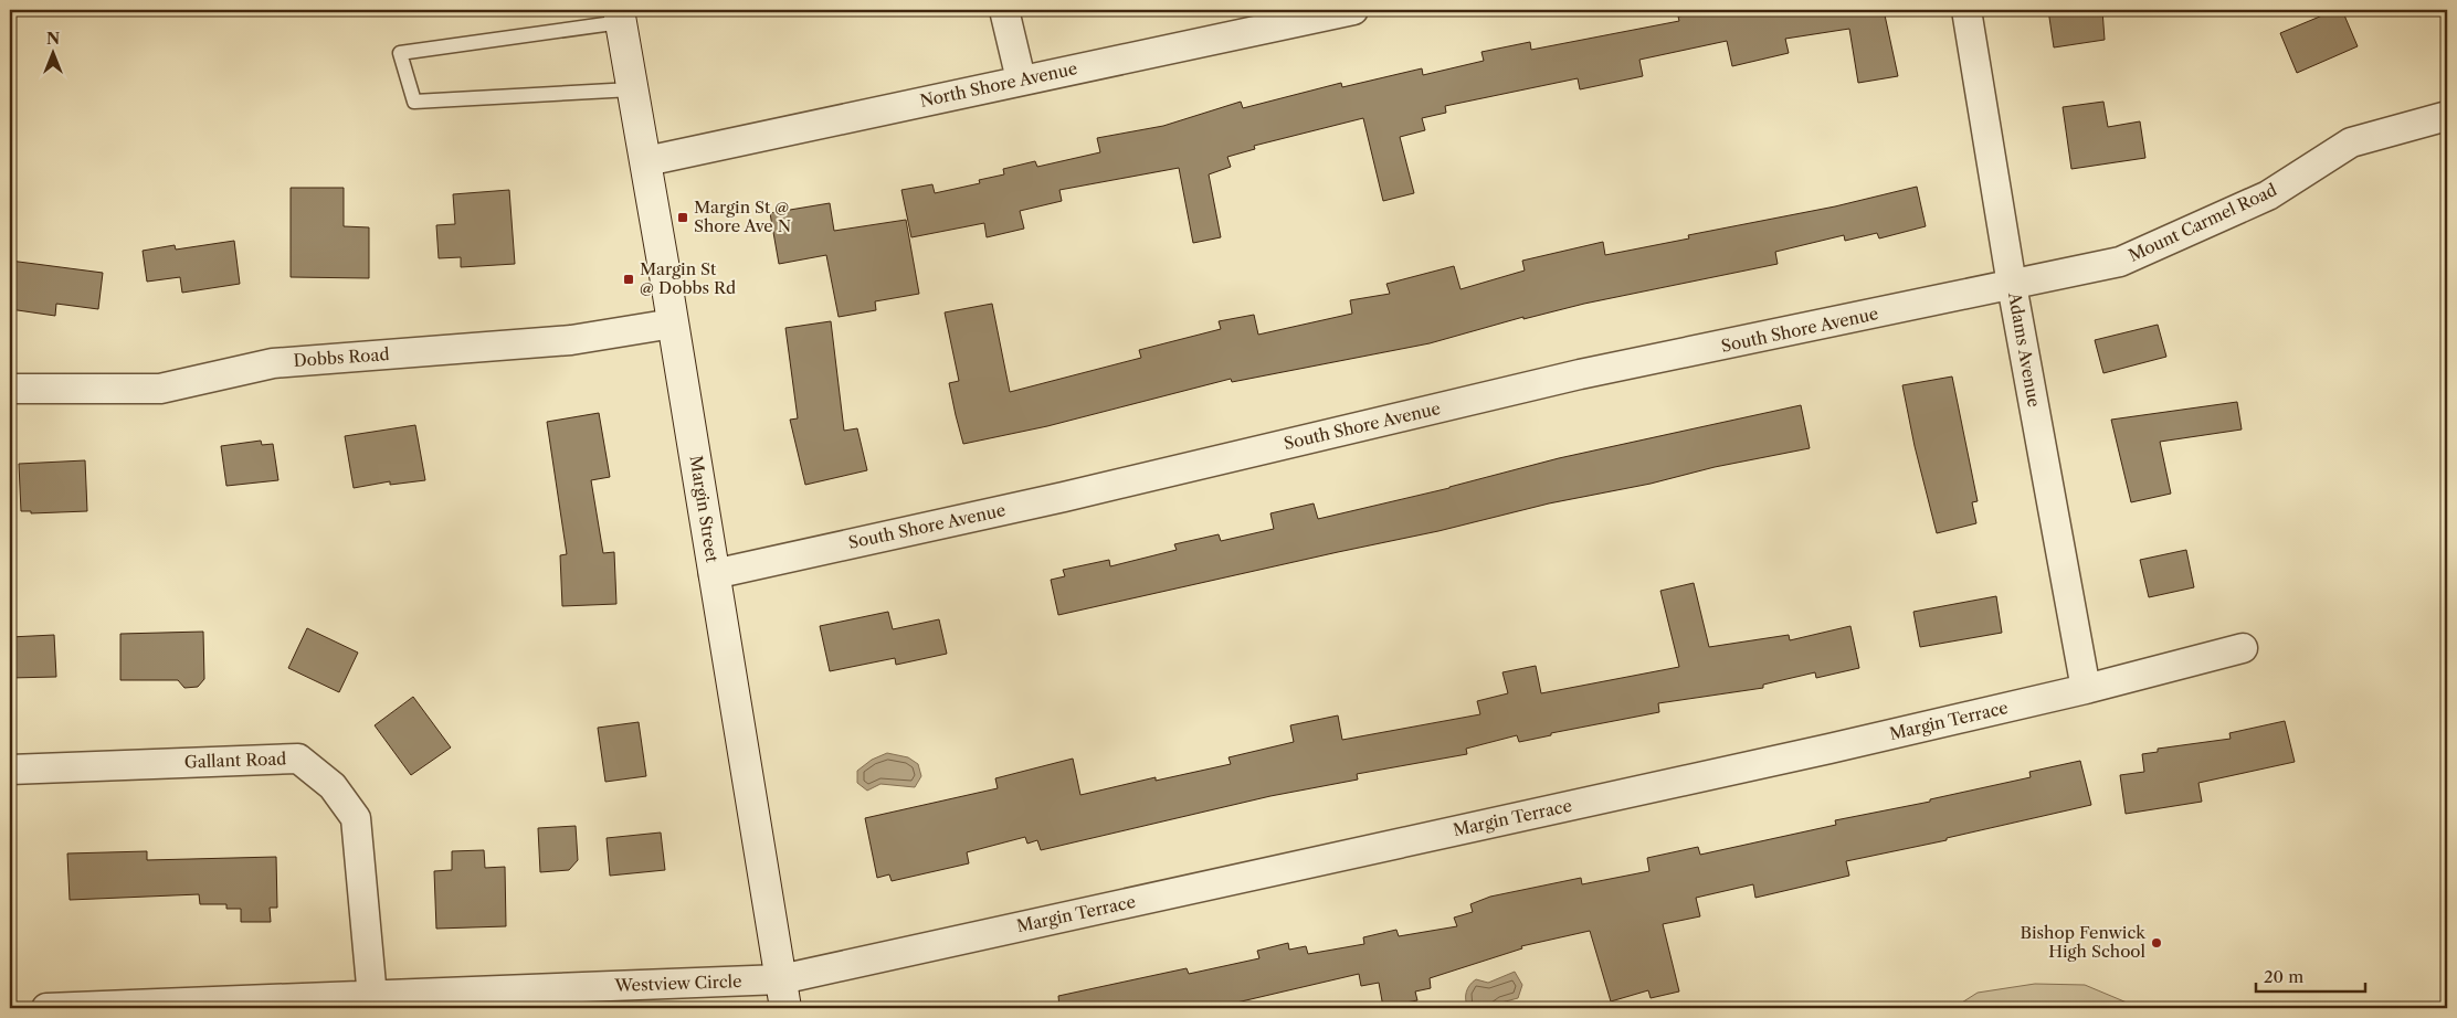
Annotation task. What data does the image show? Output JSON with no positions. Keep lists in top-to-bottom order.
{
  "streets": {
    "main road": ["Margin Street"],
    "street": [
      "North Shore Avenue",
      "Mount Carmel Road",
      "South Shore Avenue",
      "Adams Avenue",
      "Dobbs Road",
      "Margin Terrace",
      "Gallant Road",
      "Westview Circle"
    ]
  },
  "crossings": [
    ["North Shore Avenue", "Margin Street"],
    ["Mount Carmel Road", "South Shore Avenue"],
    ["Mount Carmel Road", "Adams Avenue"],
    ["South Shore Avenue", "Adams Avenue"],
    ["South Shore Avenue", "Margin Street"],
    ["Adams Avenue", "Margin Terrace"],
    ["Dobbs Road", "Margin Street"],
    ["Margin Street", "Margin Terrace"],
    ["Margin Street", "Westview Circle"],
    ["Margin Terrace", "Westview Circle"],
    ["Gallant Road", "Westview Circle"]
  ],
  "places": {
    "transit": ["Margin St @ Shore Ave N", "Margin St @ Dobbs Rd"],
    "other": ["Bishop Fenwick High School"]
  },
  "scale_bar": "20 m",
  "north": "top"
}
